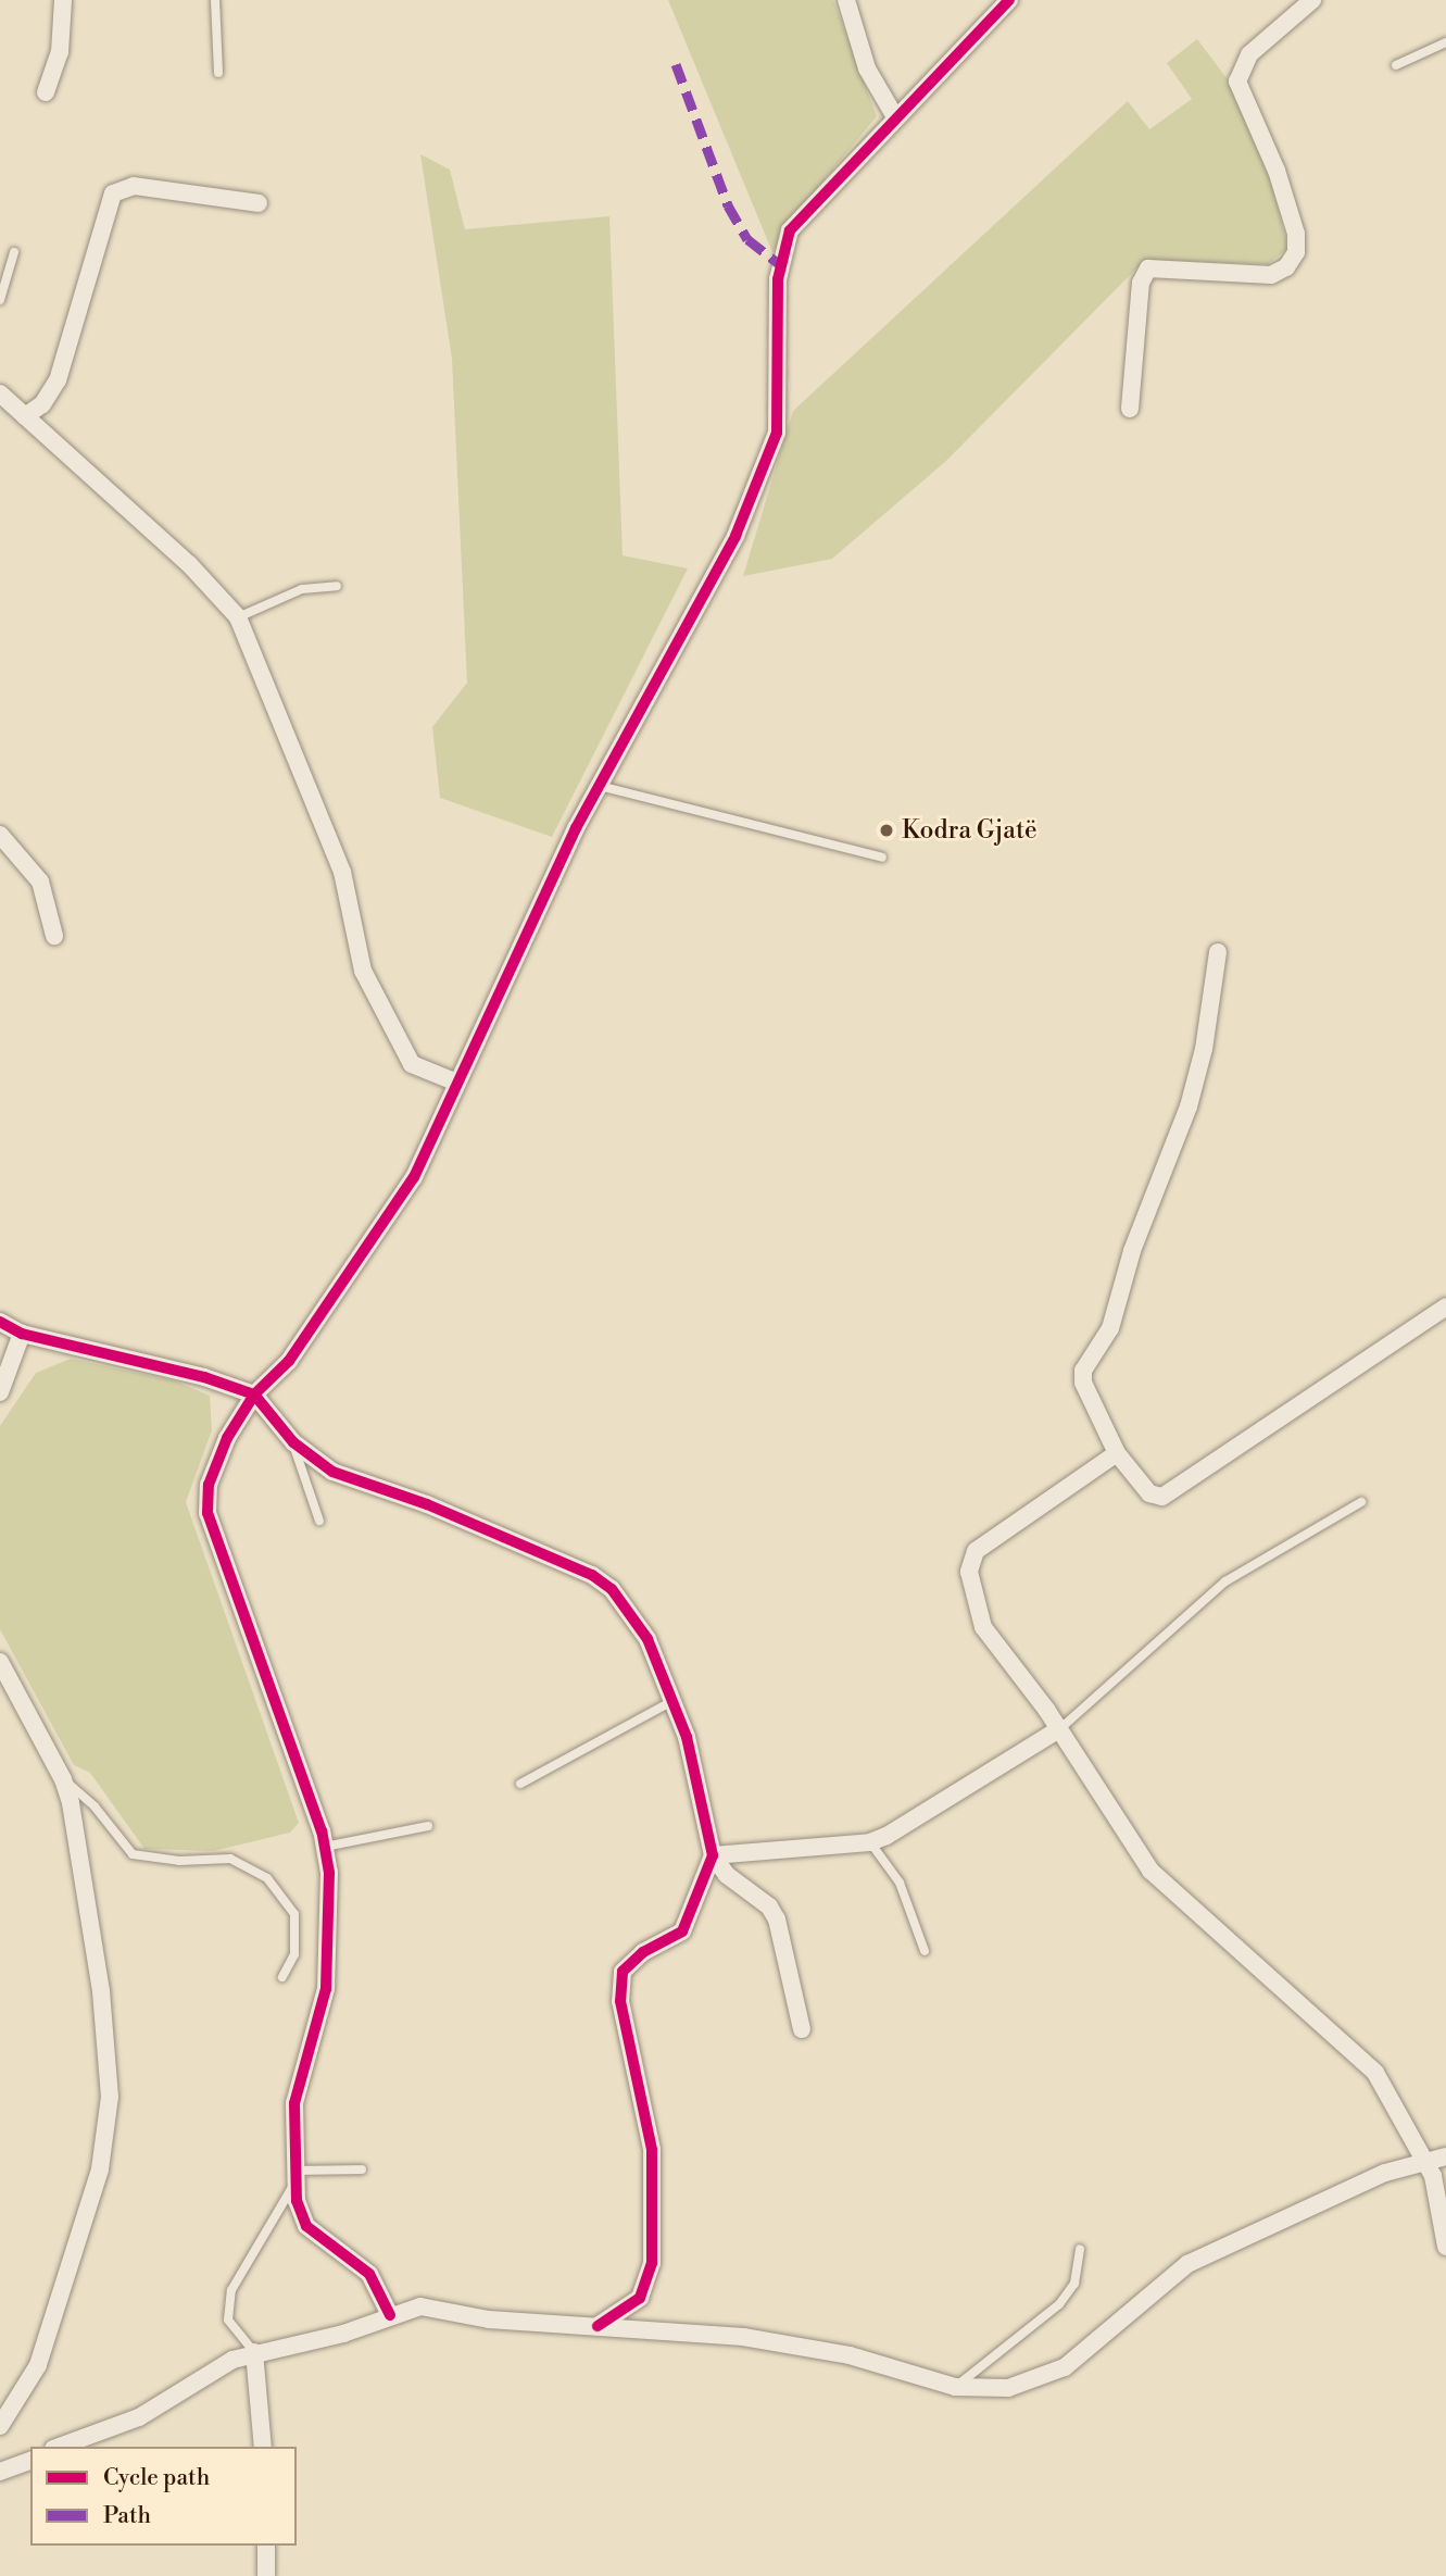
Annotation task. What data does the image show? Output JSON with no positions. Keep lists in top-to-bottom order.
{
  "places": ["Kodra Gjatë"],
  "legend": ["Cycle path", "Path"]
}
